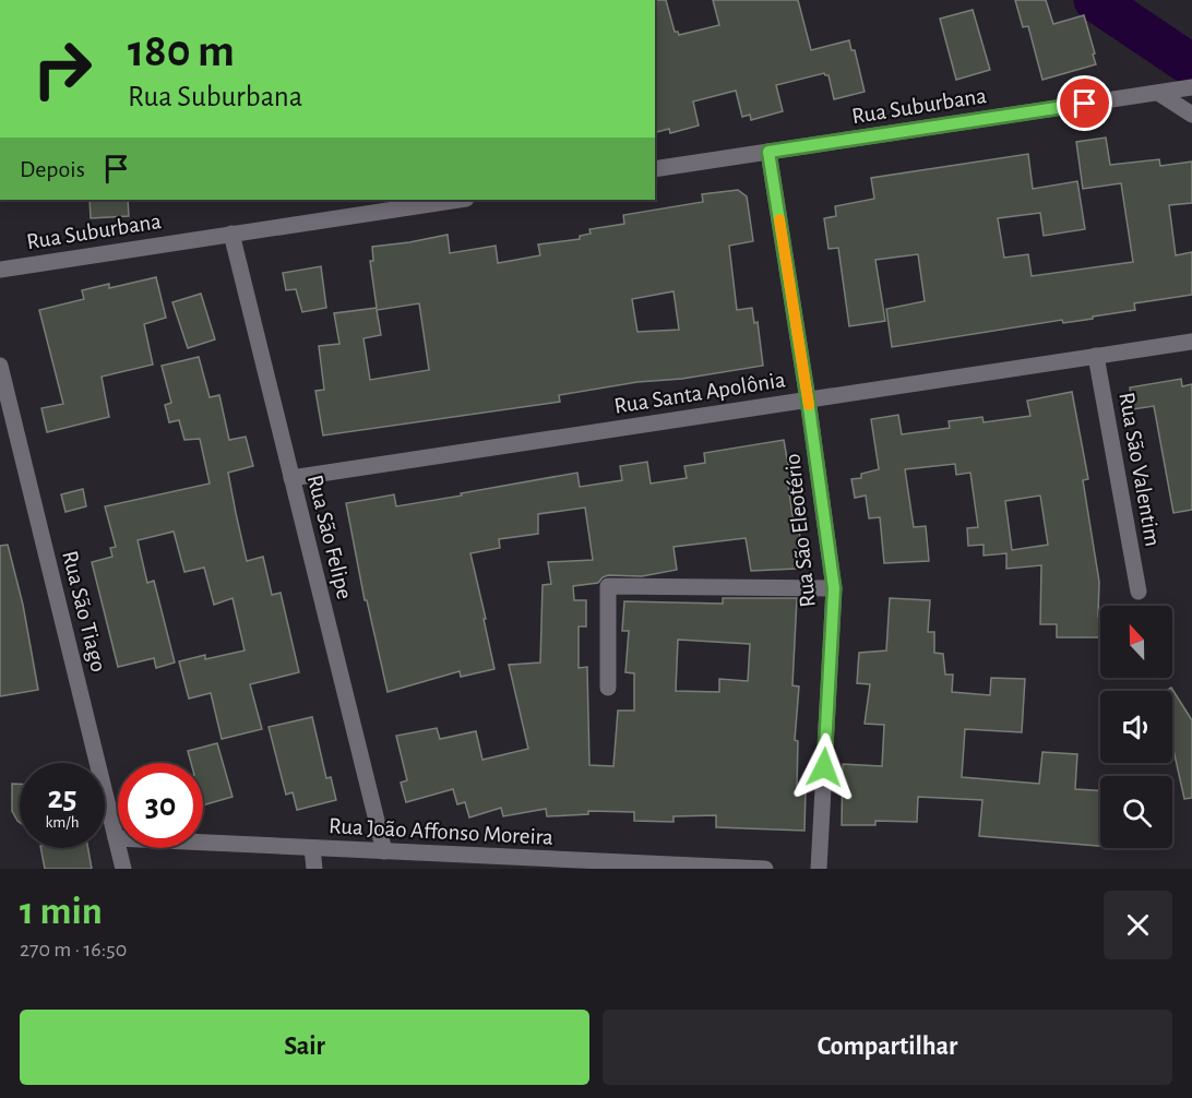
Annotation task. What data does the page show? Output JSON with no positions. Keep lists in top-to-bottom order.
{
  "streets": {
    "street": [
      "Rua Suburbana",
      "Rua Santa Apolônia",
      "Rua São Valentim",
      "Rua São Eleotério",
      "Rua São Felipe",
      "Rua São Tiago",
      "Rua João Affonso Moreira"
    ]
  },
  "crossings": [
    ["Rua Suburbana", "Rua São Eleotério"],
    ["Rua Suburbana", "Rua São Felipe"],
    ["Rua Santa Apolônia", "Rua São Valentim"],
    ["Rua Santa Apolônia", "Rua São Eleotério"],
    ["Rua Santa Apolônia", "Rua São Felipe"],
    ["Rua São Felipe", "Rua João Affonso Moreira"],
    ["Rua São Tiago", "Rua João Affonso Moreira"]
  ],
  "north": "top",
  "page": {
    "turn": ["180 m", "Rua Suburbana"],
    "then": "Depois",
    "speed": "25 km/h",
    "limit": "30",
    "heading": ["1 min", "270 m · 16:50"],
    "buttons": ["Sair", "Compartilhar"]
  }
}
